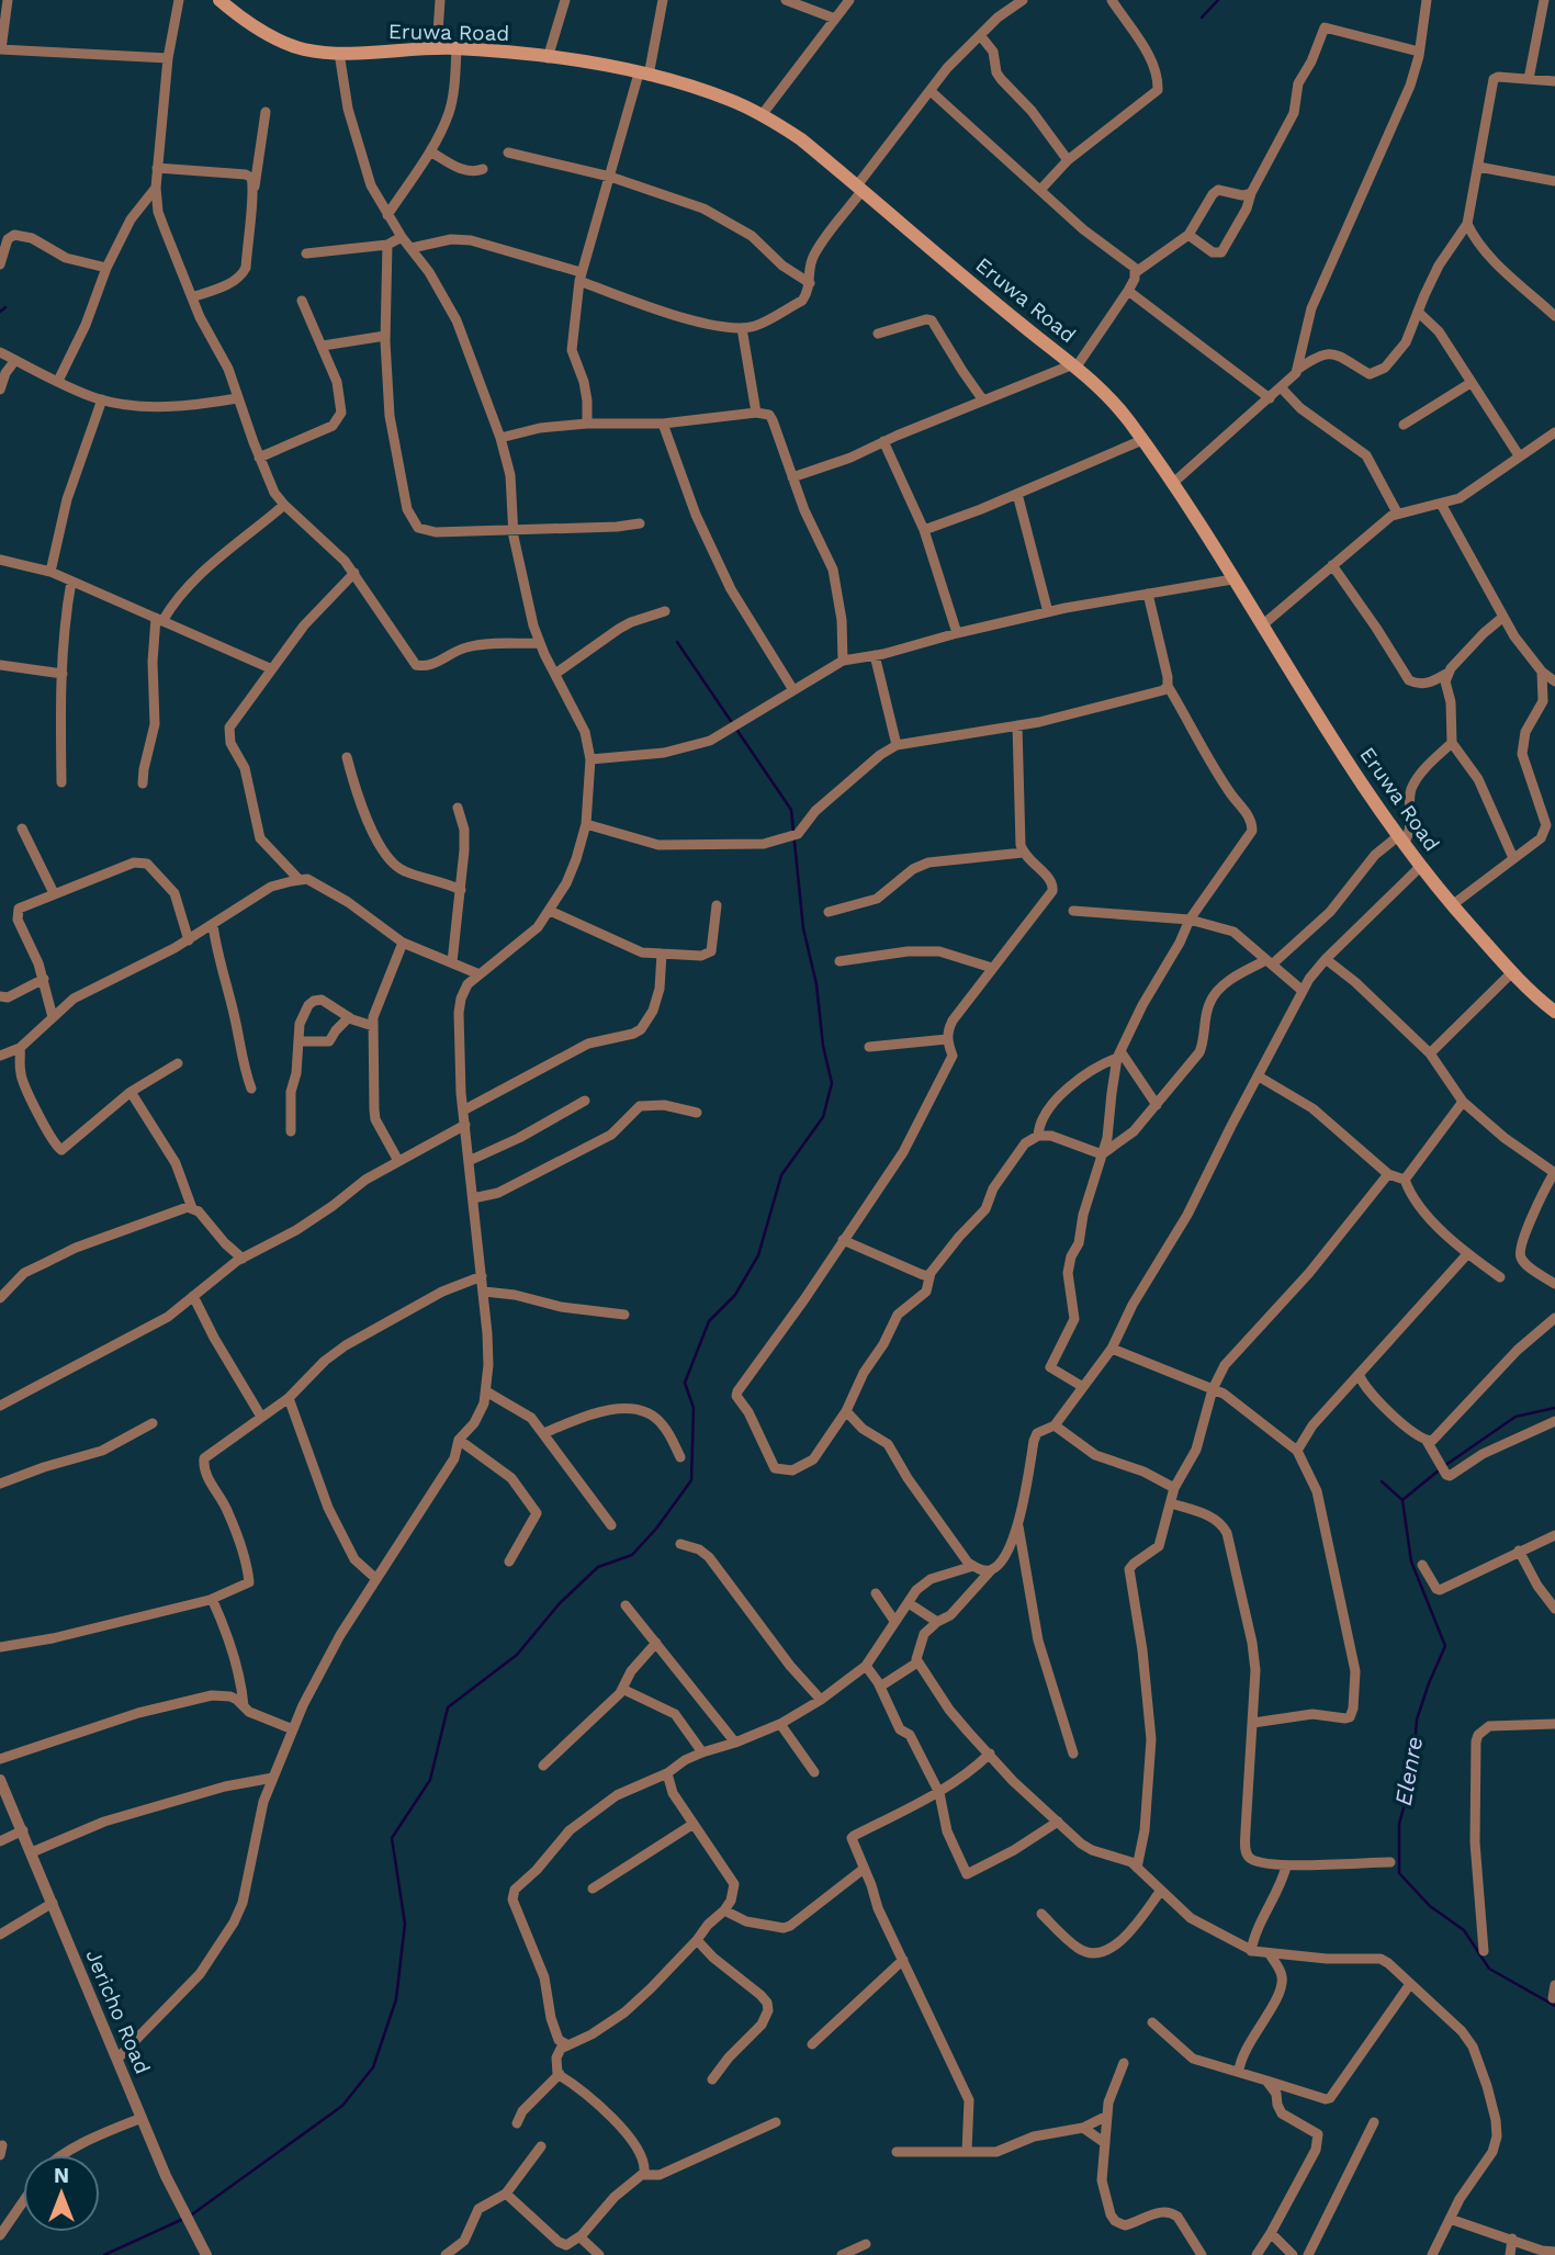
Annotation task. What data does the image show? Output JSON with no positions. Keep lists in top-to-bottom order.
{
  "streets": {
    "main road": ["Eruwa Road"],
    "street": ["Jericho Road"]
  },
  "water": ["Elenre"],
  "north": "top"
}
